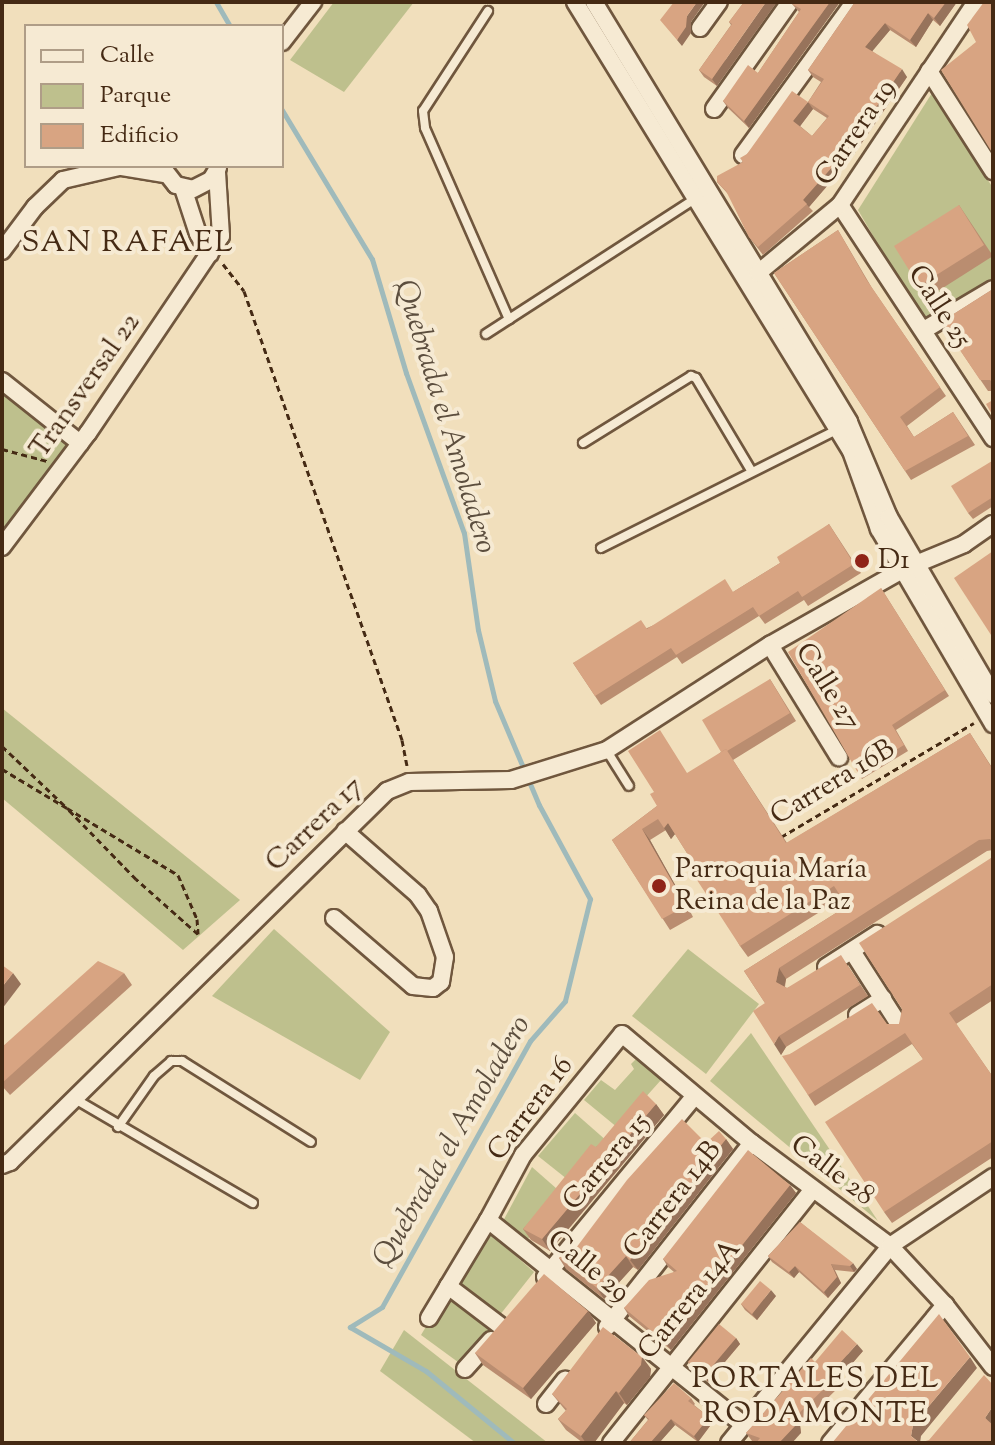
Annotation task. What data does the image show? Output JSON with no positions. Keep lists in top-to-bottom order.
{
  "streets": {
    "street": [
      "Carrera 19",
      "Calle 25",
      "Transversal 22",
      "Calle 27",
      "Carrera 17",
      "Carrera 16",
      "Carrera 15",
      "Calle 28",
      "Carrera 14B",
      "Calle 29",
      "Carrera 14A"
    ],
    "path": ["Carrera 16B"]
  },
  "crossings": [
    ["Carrera 19", "Calle 25"],
    ["Calle 27", "Carrera 17"],
    ["Carrera 16", "Calle 28"],
    ["Carrera 16", "Calle 29"],
    ["Carrera 15", "Calle 28"],
    ["Carrera 15", "Calle 29"],
    ["Calle 28", "Carrera 14B"],
    ["Calle 28", "Carrera 14A"],
    ["Carrera 14B", "Calle 29"],
    ["Calle 29", "Carrera 14A"]
  ],
  "districts": ["SAN RAFAEL", "PORTALES DEL RODAMONTE"],
  "water": ["Quebrada el Amoladero"],
  "places": ["D1", "Parroquia María Reina de la Paz"],
  "legend": ["Calle", "Parque", "Edificio"]
}
